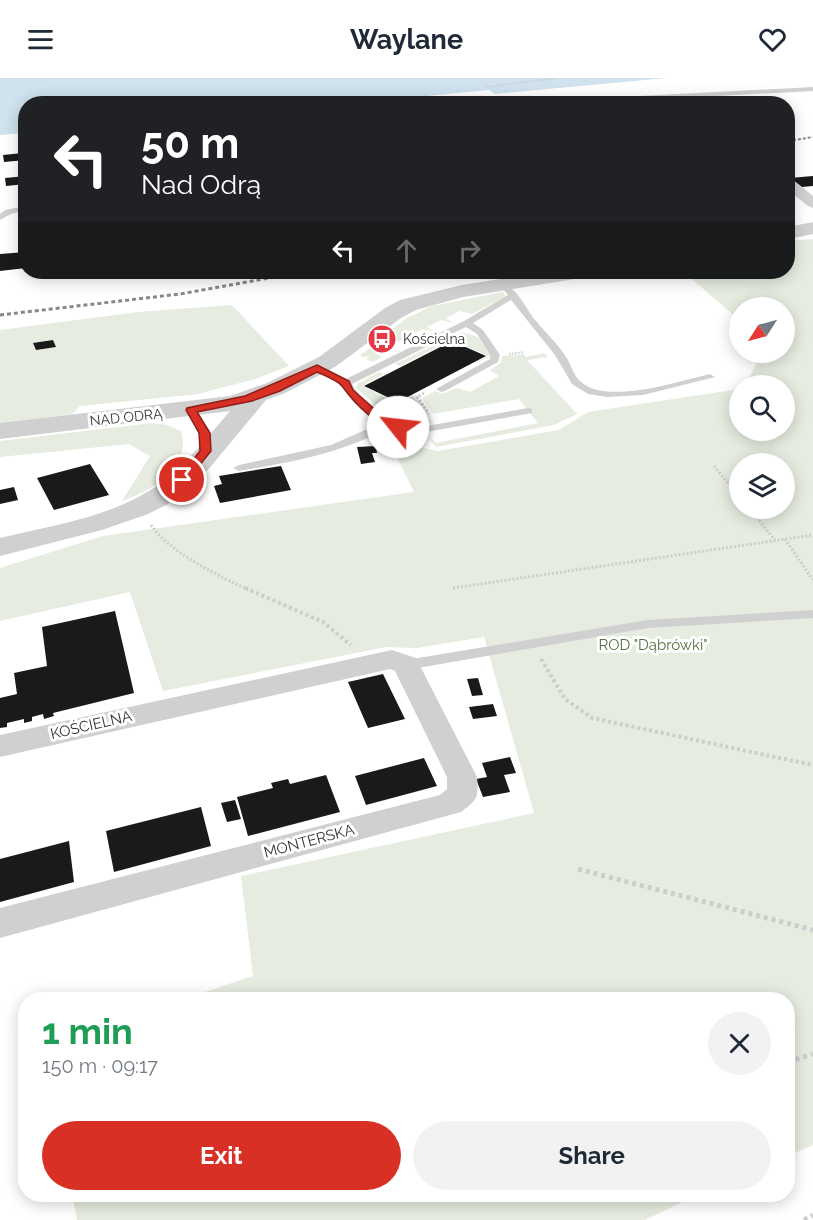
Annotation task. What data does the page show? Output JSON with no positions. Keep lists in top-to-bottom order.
{
  "streets": {
    "street": ["NAD ODRĄ", "KOŚCIELNA", "MONTERSKA"]
  },
  "crossings": [
    ["KOŚCIELNA", "MONTERSKA"]
  ],
  "parks": ["ROD \"Dąbrówki\""],
  "places": {
    "bus stop": ["Kościelna"]
  },
  "north": "bottom left",
  "page": {
    "header": "Waylane",
    "turn": ["50 m", "Nad Odrą"],
    "heading": ["1 min", "150 m · 09:17"],
    "buttons": ["Exit", "Share"]
  }
}
